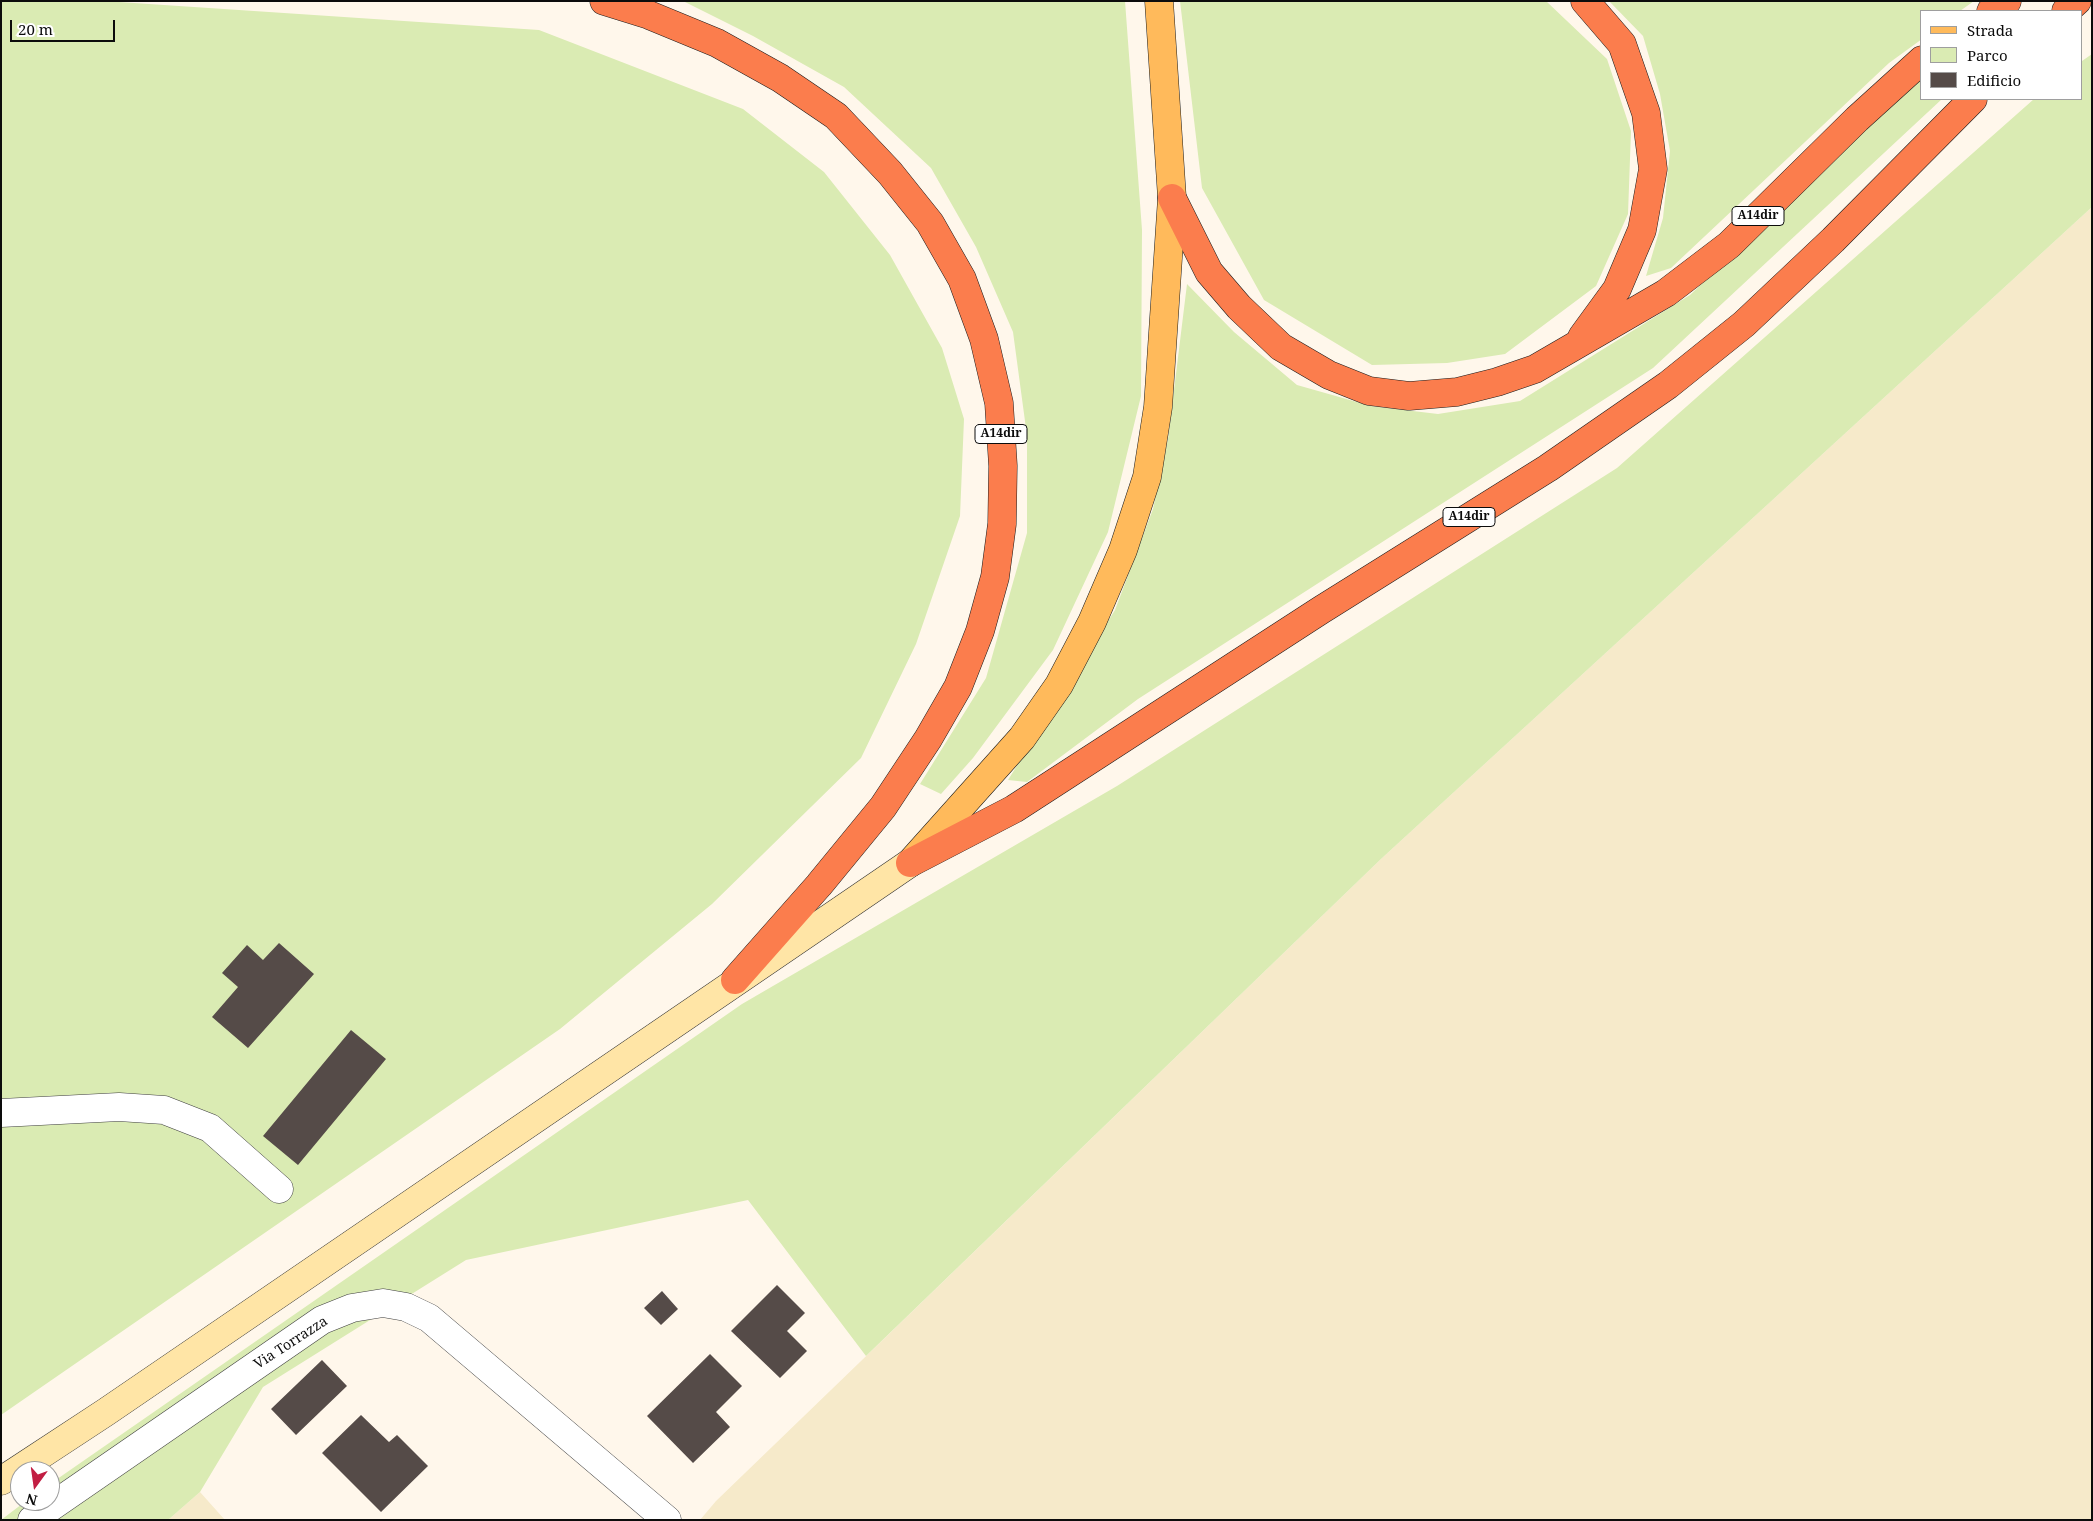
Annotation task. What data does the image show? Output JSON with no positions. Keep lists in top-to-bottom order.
{
  "streets": {
    "highway": ["A14dir"],
    "street": ["Via Torrazza"]
  },
  "legend": ["Strada", "Parco", "Edificio"],
  "scale_bar": "20 m",
  "north": "bottom"
}
